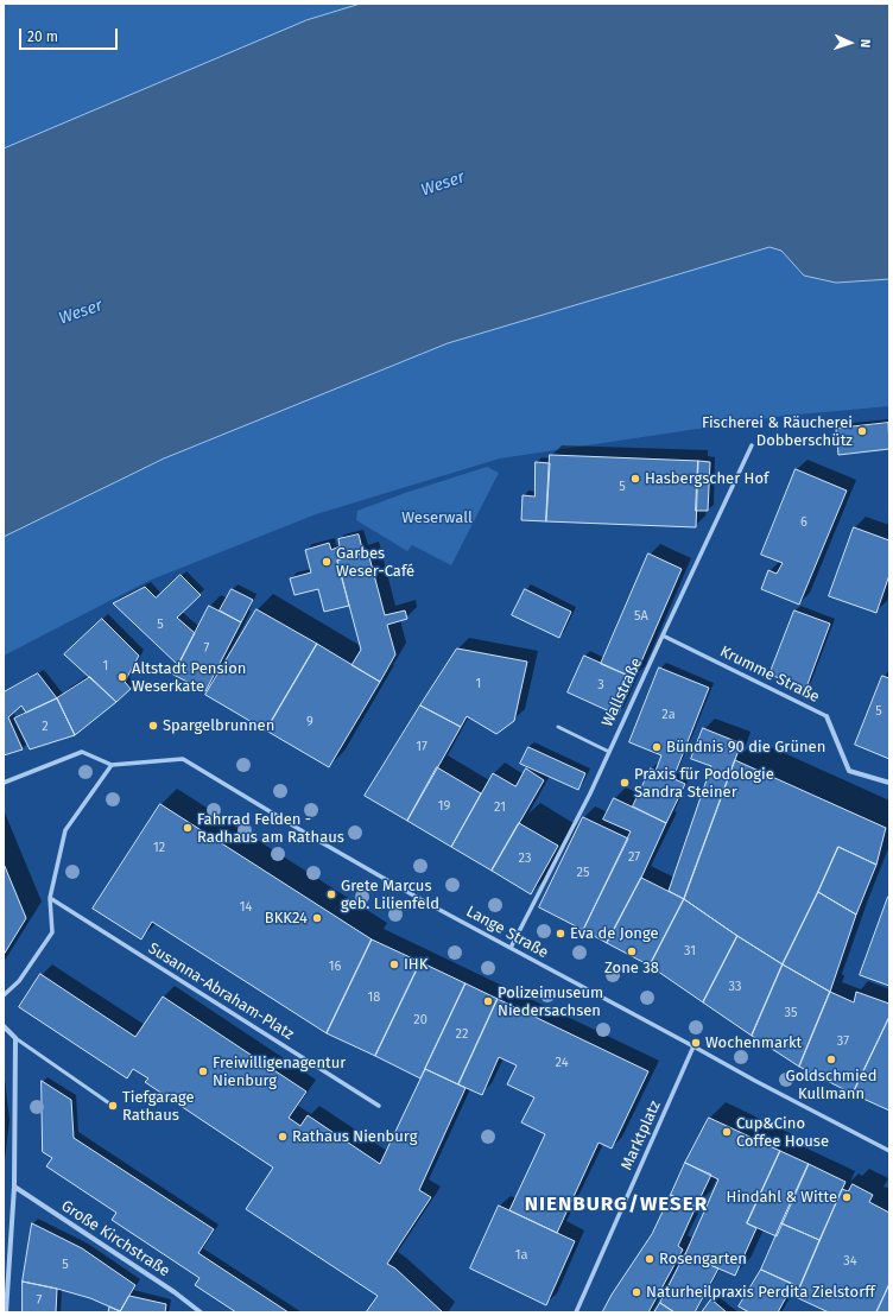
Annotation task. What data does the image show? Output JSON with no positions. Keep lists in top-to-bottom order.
{
  "streets": {
    "street": [
      "Krumme Straße",
      "Wallstraße",
      "Lange Straße",
      "Susanna-Abraham-Platz",
      "Marktplatz",
      "Große Kirchstraße"
    ]
  },
  "crossings": [
    ["Krumme Straße", "Wallstraße"],
    ["Wallstraße", "Lange Straße"],
    ["Lange Straße", "Marktplatz"]
  ],
  "districts": ["NIENBURG/WESER"],
  "water": ["Weser"],
  "parks": ["Weserwall"],
  "places": [
    "Fischerei & Räucherei Dobberschütz",
    "Hasbergscher Hof",
    "Garbes Weser-Café",
    "Altstadt Pension Weserkate",
    "Spargelbrunnen",
    "Bündnis 90 die Grünen",
    "Praxis für Podologie Sandra Steiner",
    "Fahrrad Felden - Radhaus am Rathaus",
    "Grete Marcus geb. Lilienfeld",
    "BKK24",
    "Eva de Jonge",
    "Zone 38",
    "IHK",
    "Polizeimuseum Niedersachsen",
    "Wochenmarkt",
    "Goldschmied Kullmann",
    "Freiwilligenagentur Nienburg",
    "Tiefgarage Rathaus",
    "Cup&Cino Coffee House",
    "Rathaus Nienburg",
    "Hindahl & Witte",
    "Rosengarten",
    "Naturheilpraxis Perdita Zielstorff"
  ],
  "house_numbers": [
    "5",
    "6",
    "5A",
    "5",
    "7",
    "1",
    "1",
    "3",
    "5",
    "2a",
    "9",
    "2",
    "17",
    "19",
    "21",
    "12",
    "27",
    "23",
    "25",
    "14",
    "31",
    "16",
    "33",
    "18",
    "35",
    "20",
    "22",
    "37",
    "24",
    "1a",
    "34",
    "5",
    "7"
  ],
  "scale_bar": "20 m",
  "north": "right"
}
